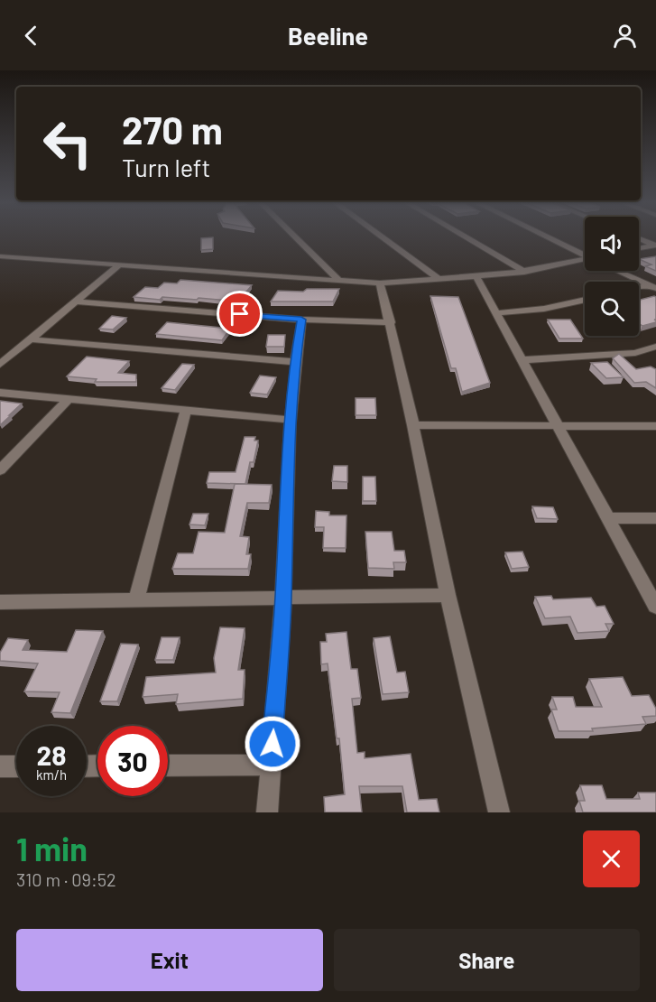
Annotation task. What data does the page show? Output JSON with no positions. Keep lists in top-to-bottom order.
{
  "page": {
    "header": "Beeline",
    "turn": ["270 m", "Turn left"],
    "speed": "28 km/h",
    "limit": "30",
    "heading": ["1 min", "310 m · 09:52"],
    "buttons": ["Exit", "Share"]
  }
}
